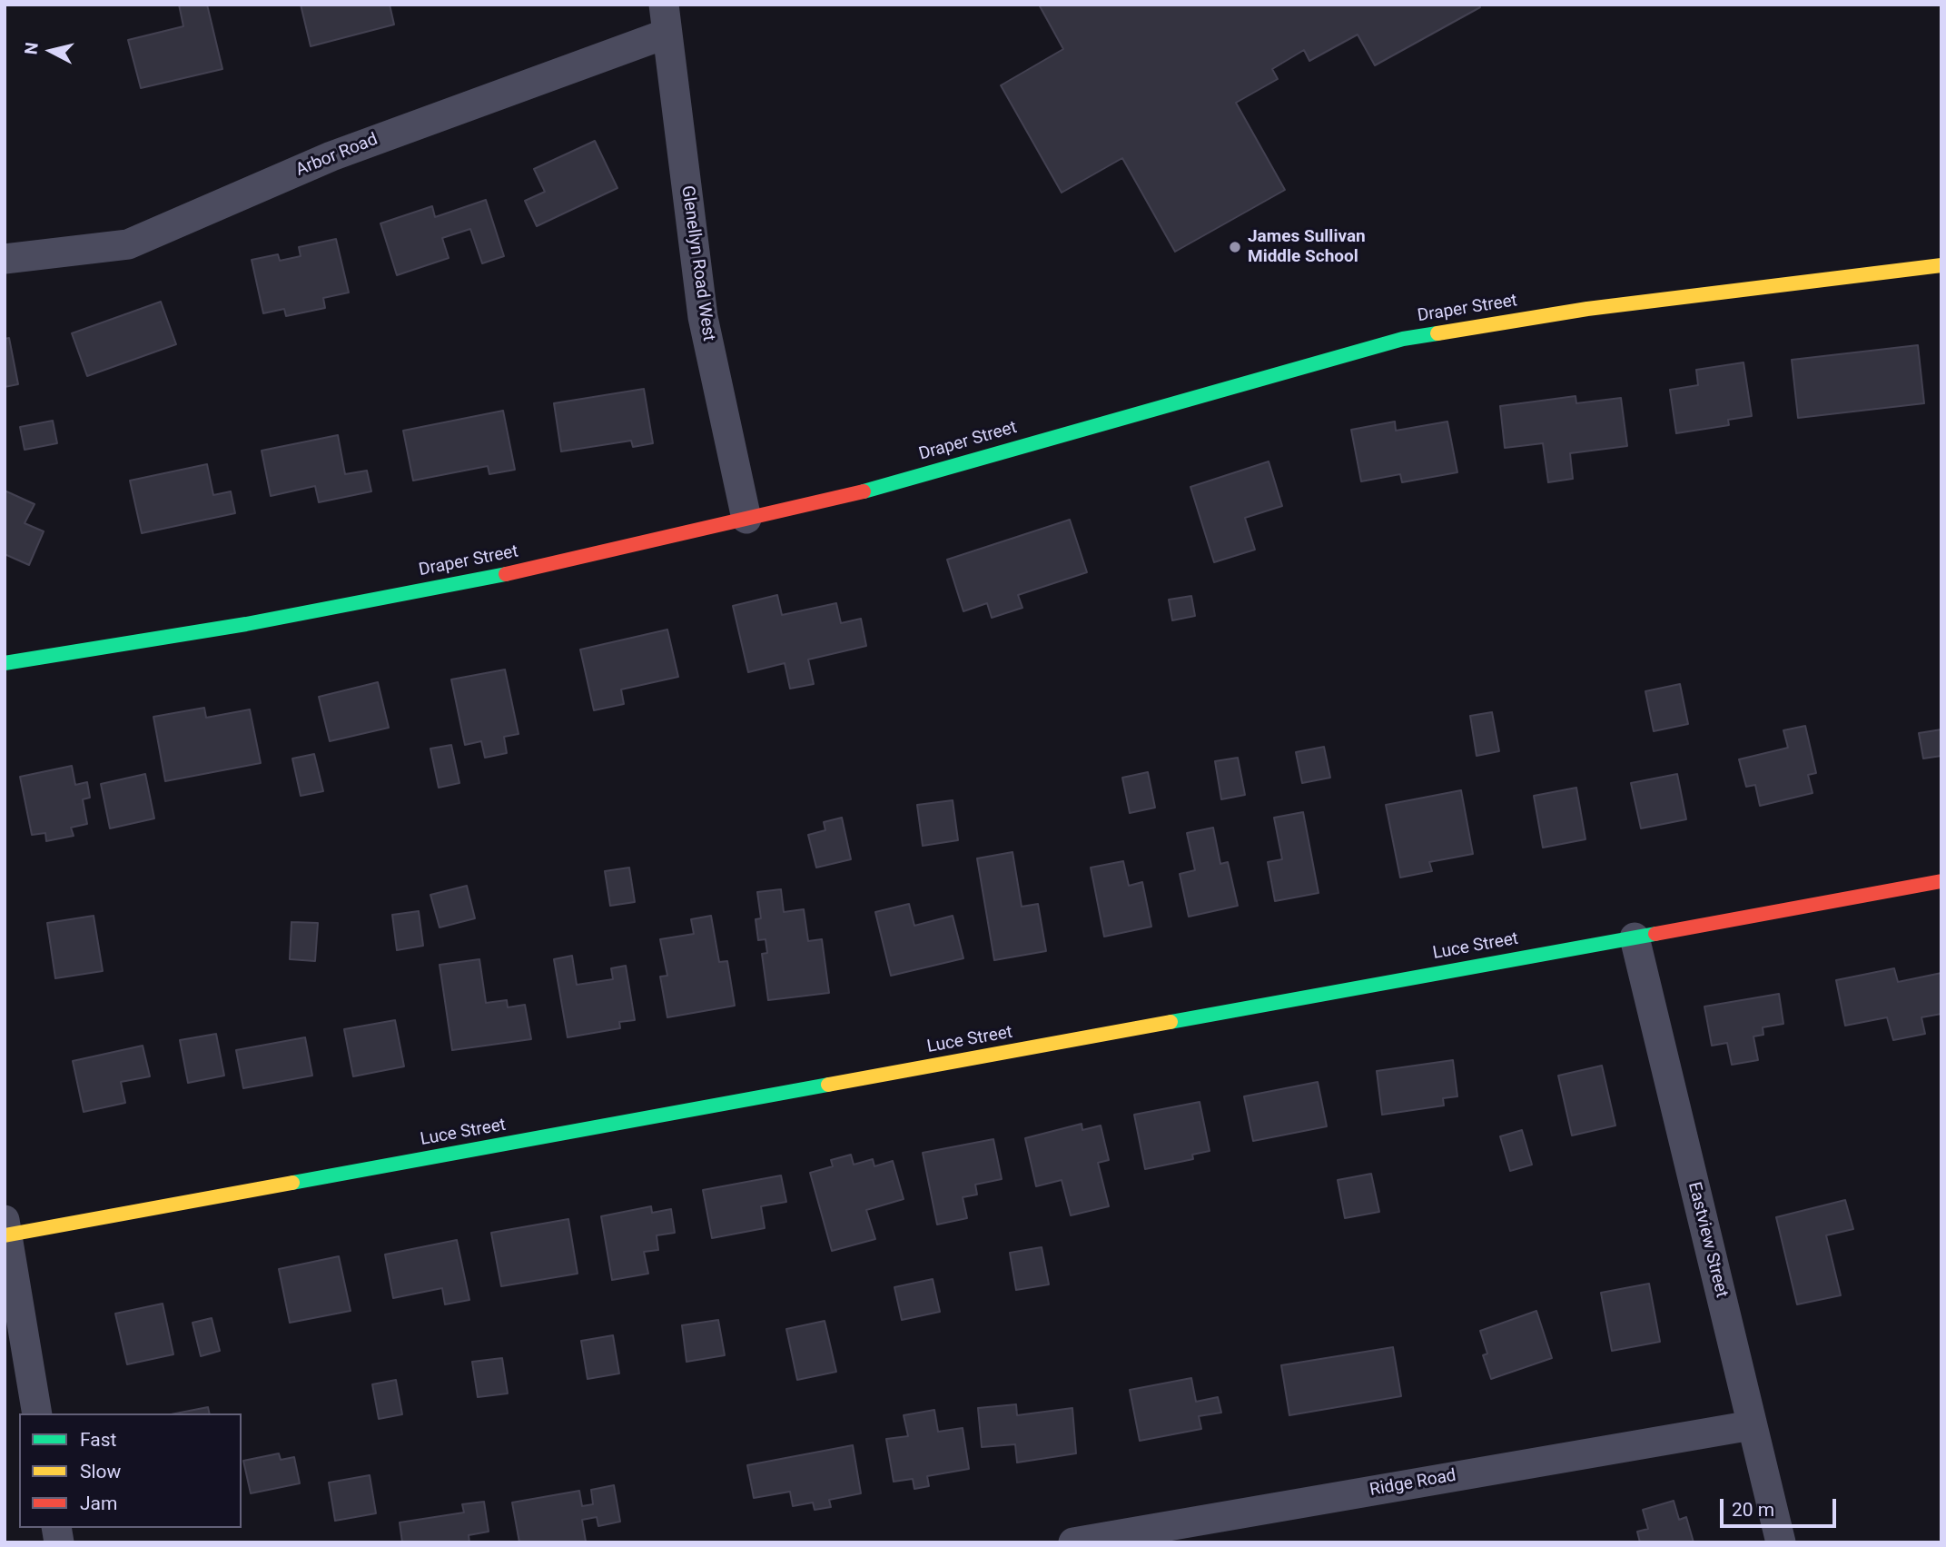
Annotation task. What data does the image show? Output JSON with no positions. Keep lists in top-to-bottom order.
{
  "streets": {
    "street": [
      "Arbor Road",
      "Glenellyn Road West",
      "Draper Street",
      "Luce Street",
      "Eastview Street",
      "Ridge Road"
    ]
  },
  "crossings": [
    ["Arbor Road", "Glenellyn Road West"],
    ["Glenellyn Road West", "Draper Street"],
    ["Luce Street", "Eastview Street"],
    ["Eastview Street", "Ridge Road"]
  ],
  "places": ["James Sullivan Middle School"],
  "legend": ["Fast", "Slow", "Jam"],
  "scale_bar": "20 m",
  "north": "left"
}
